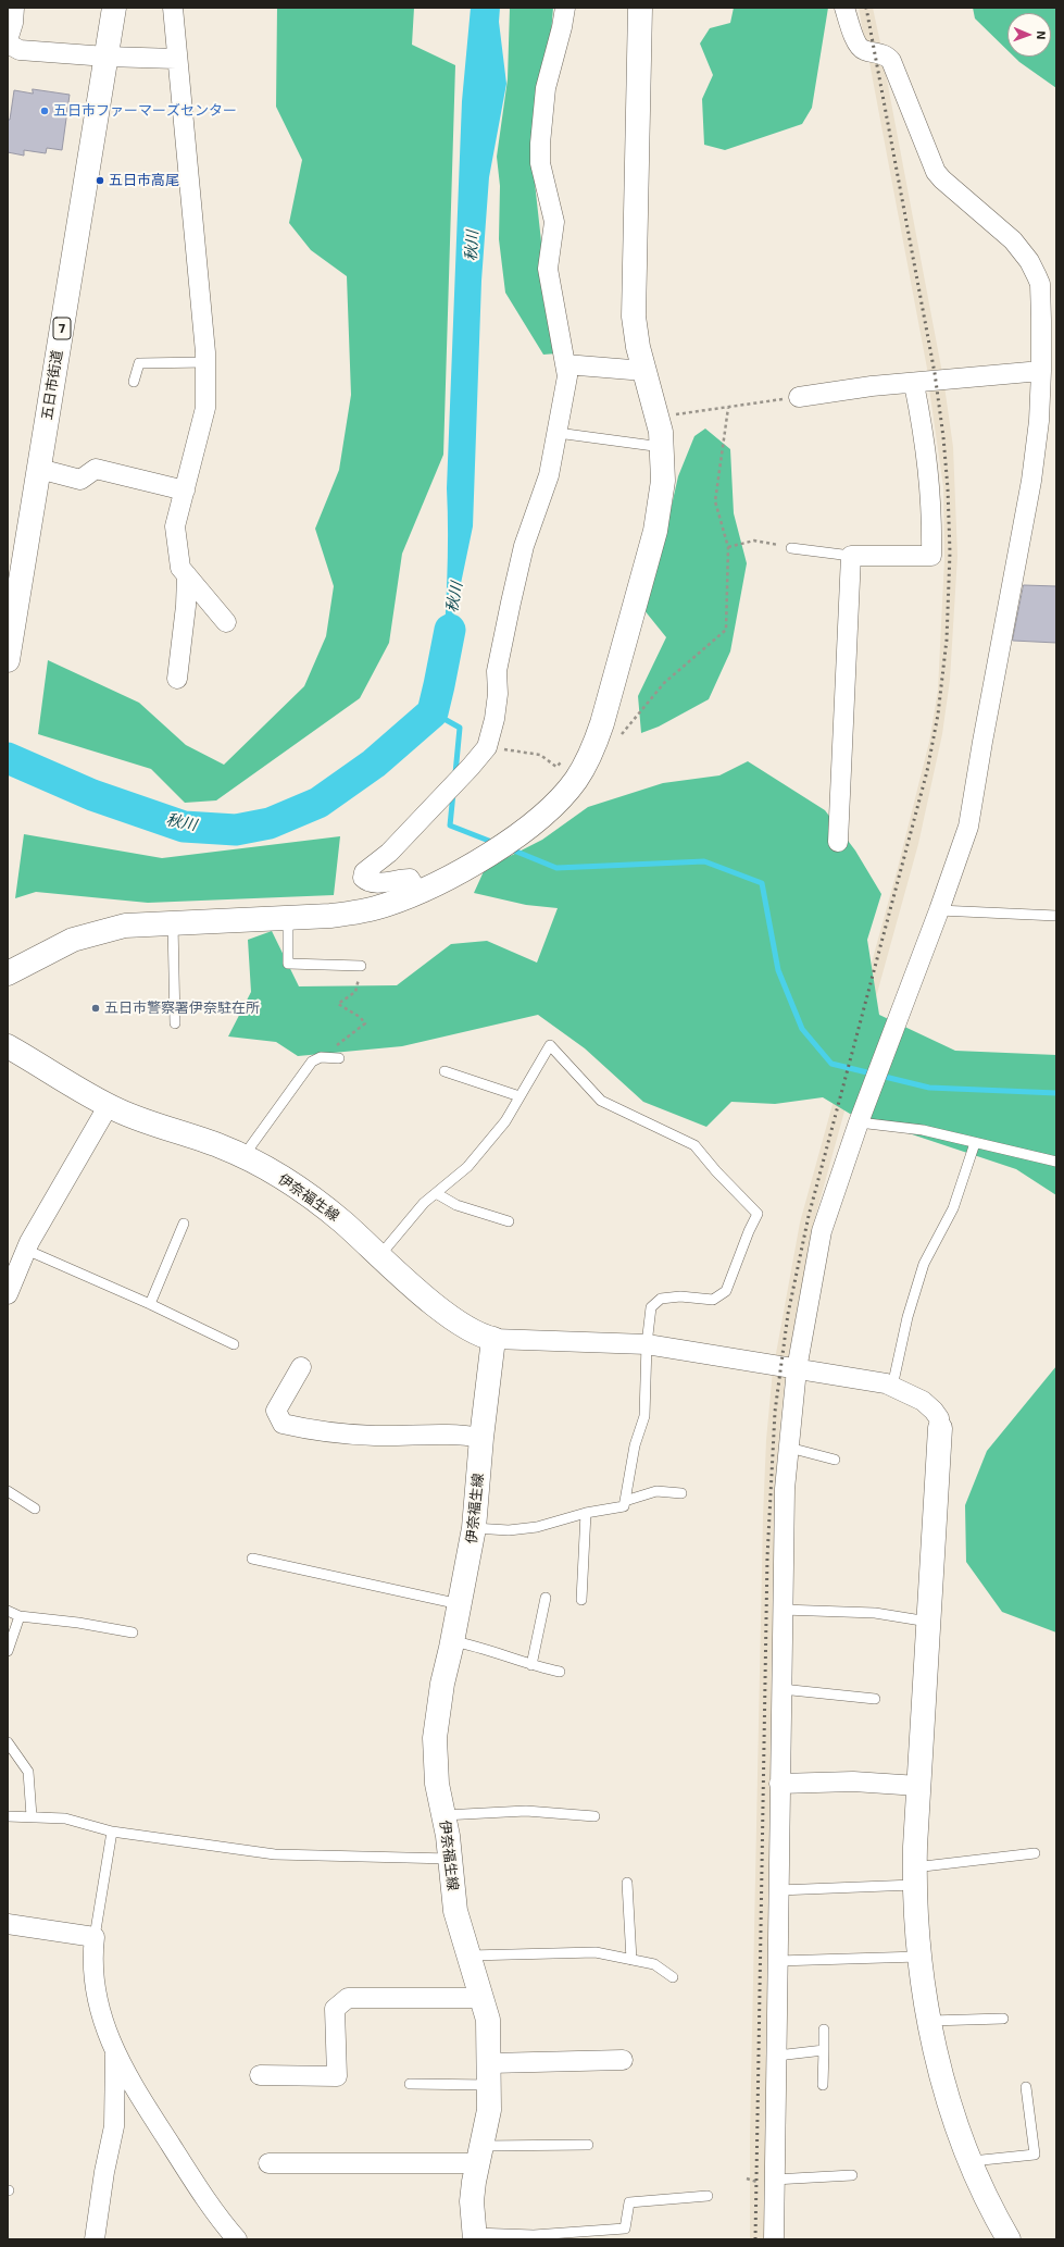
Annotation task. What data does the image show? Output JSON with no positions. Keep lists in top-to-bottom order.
{
  "streets": {
    "street": ["7", "五日市街道", "伊奈福生線"]
  },
  "water": ["秋川"],
  "places": ["五日市ファーマーズセンター", "五日市高尾", "五日市警察署伊奈駐在所"],
  "north": "right"
}
